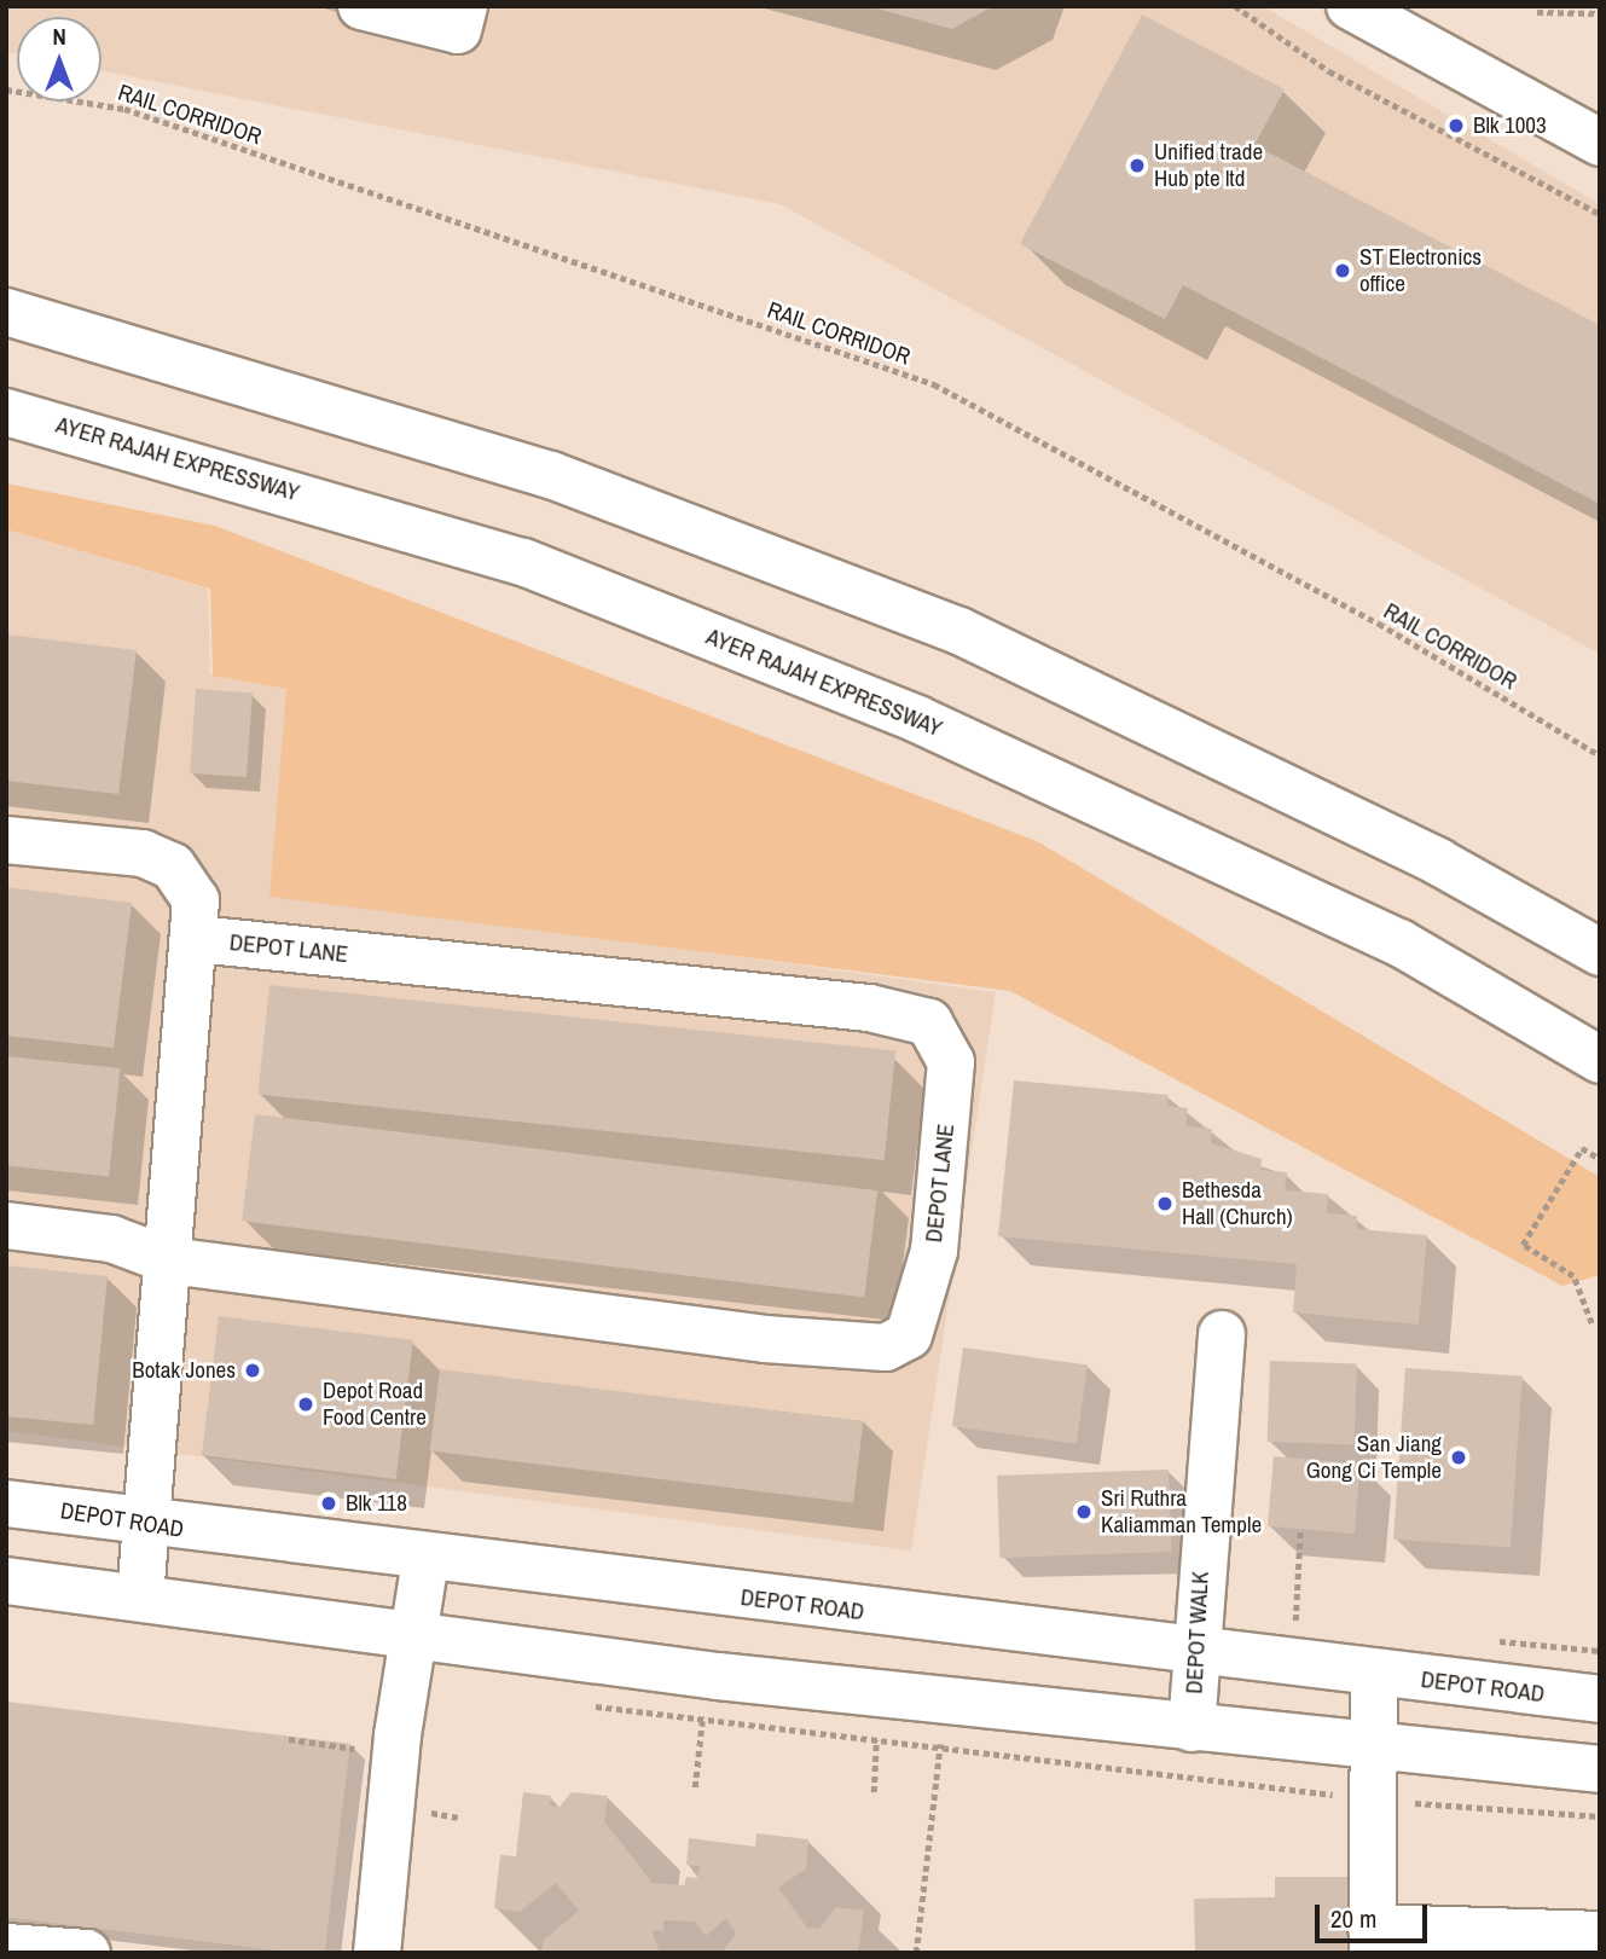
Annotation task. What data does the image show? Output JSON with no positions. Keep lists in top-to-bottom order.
{
  "streets": {
    "main road": [
      "AYER RAJAH EXPRESSWAY",
      "DEPOT LANE",
      "DEPOT ROAD",
      "DEPOT WALK"
    ],
    "path": ["RAIL CORRIDOR"]
  },
  "crossings": [
    ["DEPOT LANE", "DEPOT ROAD"],
    ["DEPOT ROAD", "DEPOT WALK"]
  ],
  "places": [
    "Blk 1003",
    "Unified trade Hub pte ltd",
    "ST Electronics office",
    "Bethesda Hall (Church)",
    "Botak Jones",
    "Depot Road Food Centre",
    "San Jiang Gong Ci Temple",
    "Blk 118",
    "Sri Ruthra Kaliamman Temple"
  ],
  "scale_bar": "20 m",
  "north": "top"
}
